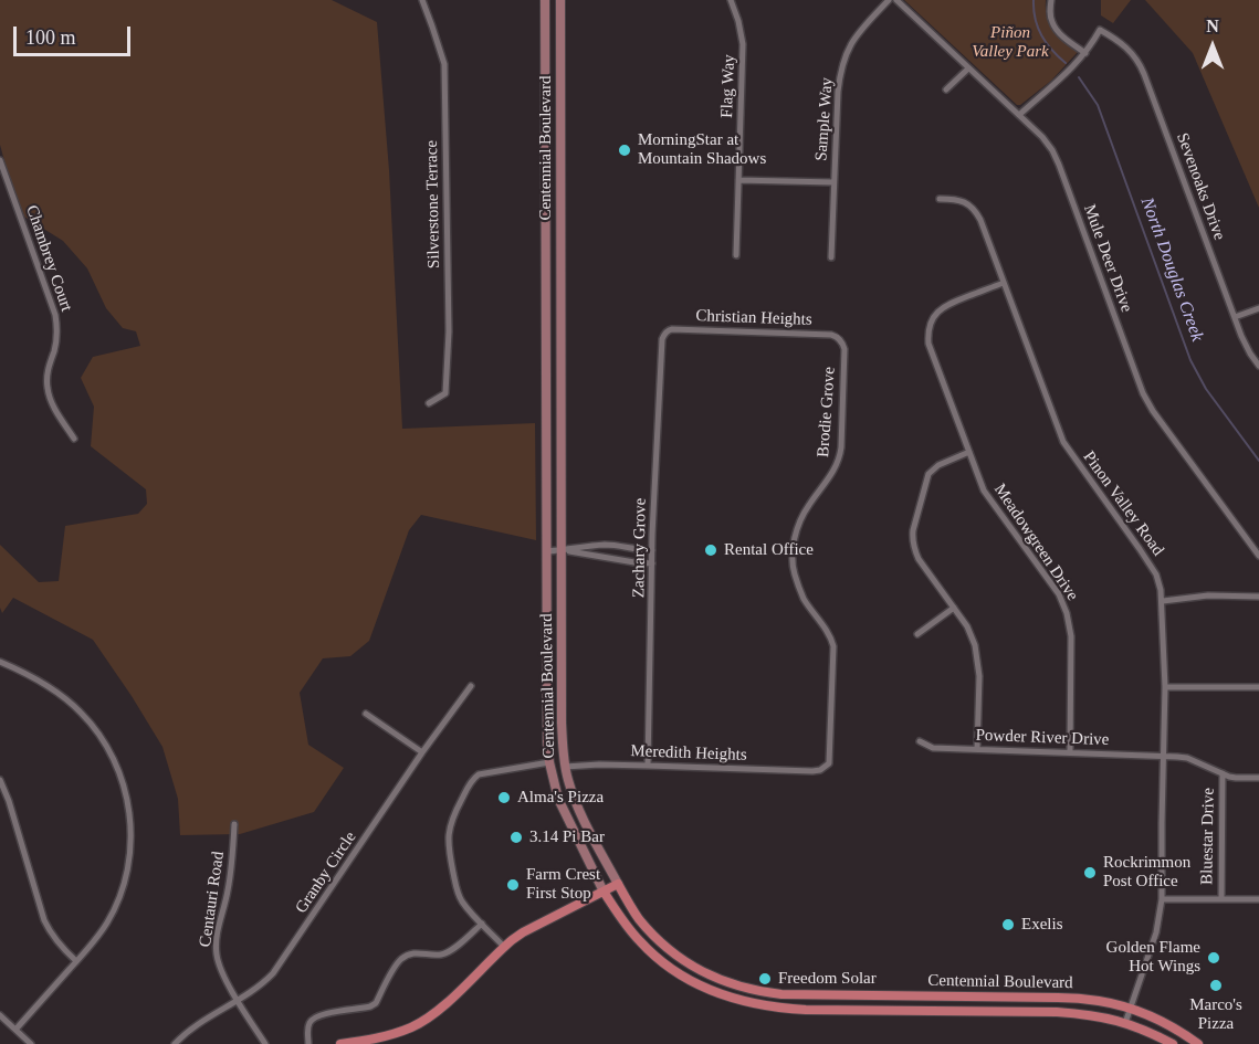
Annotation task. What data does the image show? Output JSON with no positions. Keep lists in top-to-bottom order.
{
  "streets": {
    "main road": ["Centennial Boulevard"],
    "street": [
      "Flag Way",
      "Sample Way",
      "Sevenoaks Drive",
      "Silverstone Terrace",
      "Chambrey Court",
      "Mule Deer Drive",
      "Christian Heights",
      "Brodie Grove",
      "Pinon Valley Road",
      "Meadowgreen Drive",
      "Zachary Grove",
      "Powder River Drive",
      "Meredith Heights",
      "Bluestar Drive",
      "Granby Circle",
      "Centauri Road"
    ]
  },
  "crossings": [
    ["Centennial Boulevard", "Pinon Valley Road"],
    ["Centennial Boulevard", "Meredith Heights"],
    ["Christian Heights", "Brodie Grove"],
    ["Christian Heights", "Zachary Grove"],
    ["Brodie Grove", "Meredith Heights"],
    ["Pinon Valley Road", "Meadowgreen Drive"],
    ["Pinon Valley Road", "Powder River Drive"],
    ["Meadowgreen Drive", "Powder River Drive"],
    ["Zachary Grove", "Meredith Heights"],
    ["Powder River Drive", "Bluestar Drive"],
    ["Granby Circle", "Centauri Road"]
  ],
  "water": ["North Douglas Creek"],
  "parks": ["Piñon Valley Park"],
  "places": [
    "MorningStar at Mountain Shadows",
    "Rental Office",
    "Alma's Pizza",
    "3.14 Pi Bar",
    "Rockrimmon Post Office",
    "Farm Crest First Stop",
    "Exelis",
    "Golden Flame Hot Wings",
    "Freedom Solar",
    "Marco's Pizza"
  ],
  "scale_bar": "100 m",
  "north": "top"
}
